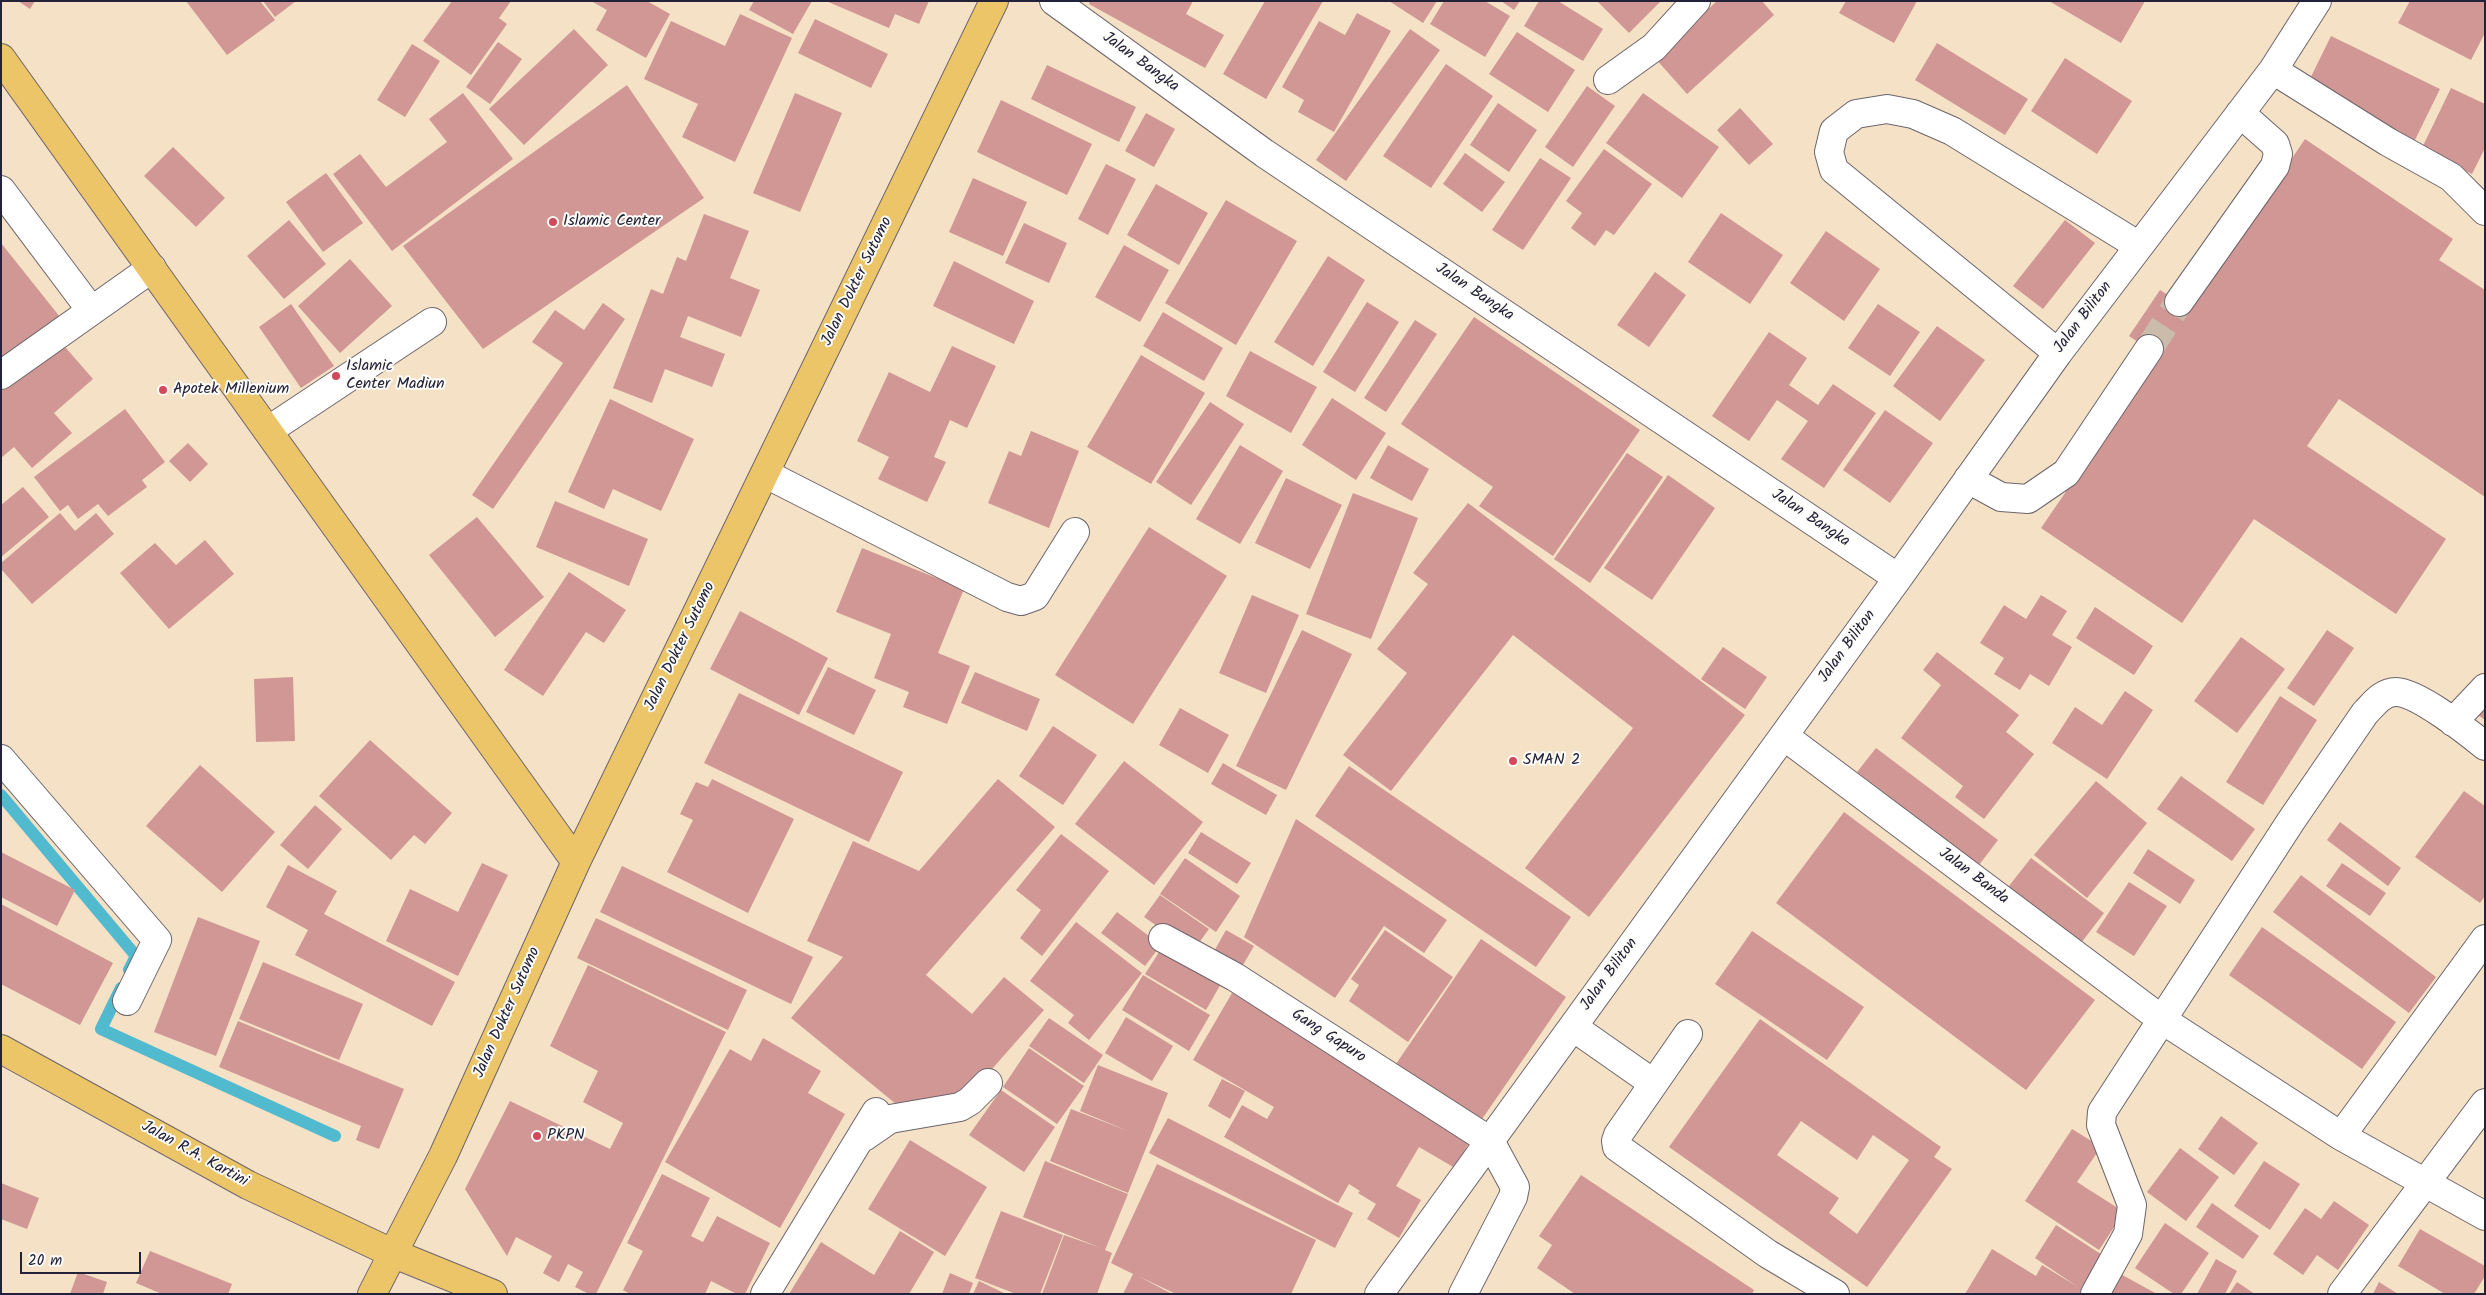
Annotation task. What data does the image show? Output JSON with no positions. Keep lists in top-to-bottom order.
{
  "streets": {
    "main road": ["Jalan Dokter Sutomo", "Jalan R.A. Kartini"],
    "street": [
      "Jalan Bangka",
      "Jalan Biliton",
      "Jalan Banda",
      "Gang Gapuro"
    ]
  },
  "crossings": [
    ["Jalan Bangka", "Jalan Biliton"],
    ["Jalan Dokter Sutomo", "Jalan R.A. Kartini"],
    ["Jalan Biliton", "Jalan Banda"],
    ["Jalan Biliton", "Gang Gapuro"]
  ],
  "places": [
    "Islamic Center",
    "Islamic Center Madiun",
    "Apotek Millenium",
    "SMAN 2",
    "PKPN"
  ],
  "scale_bar": "20 m"
}
